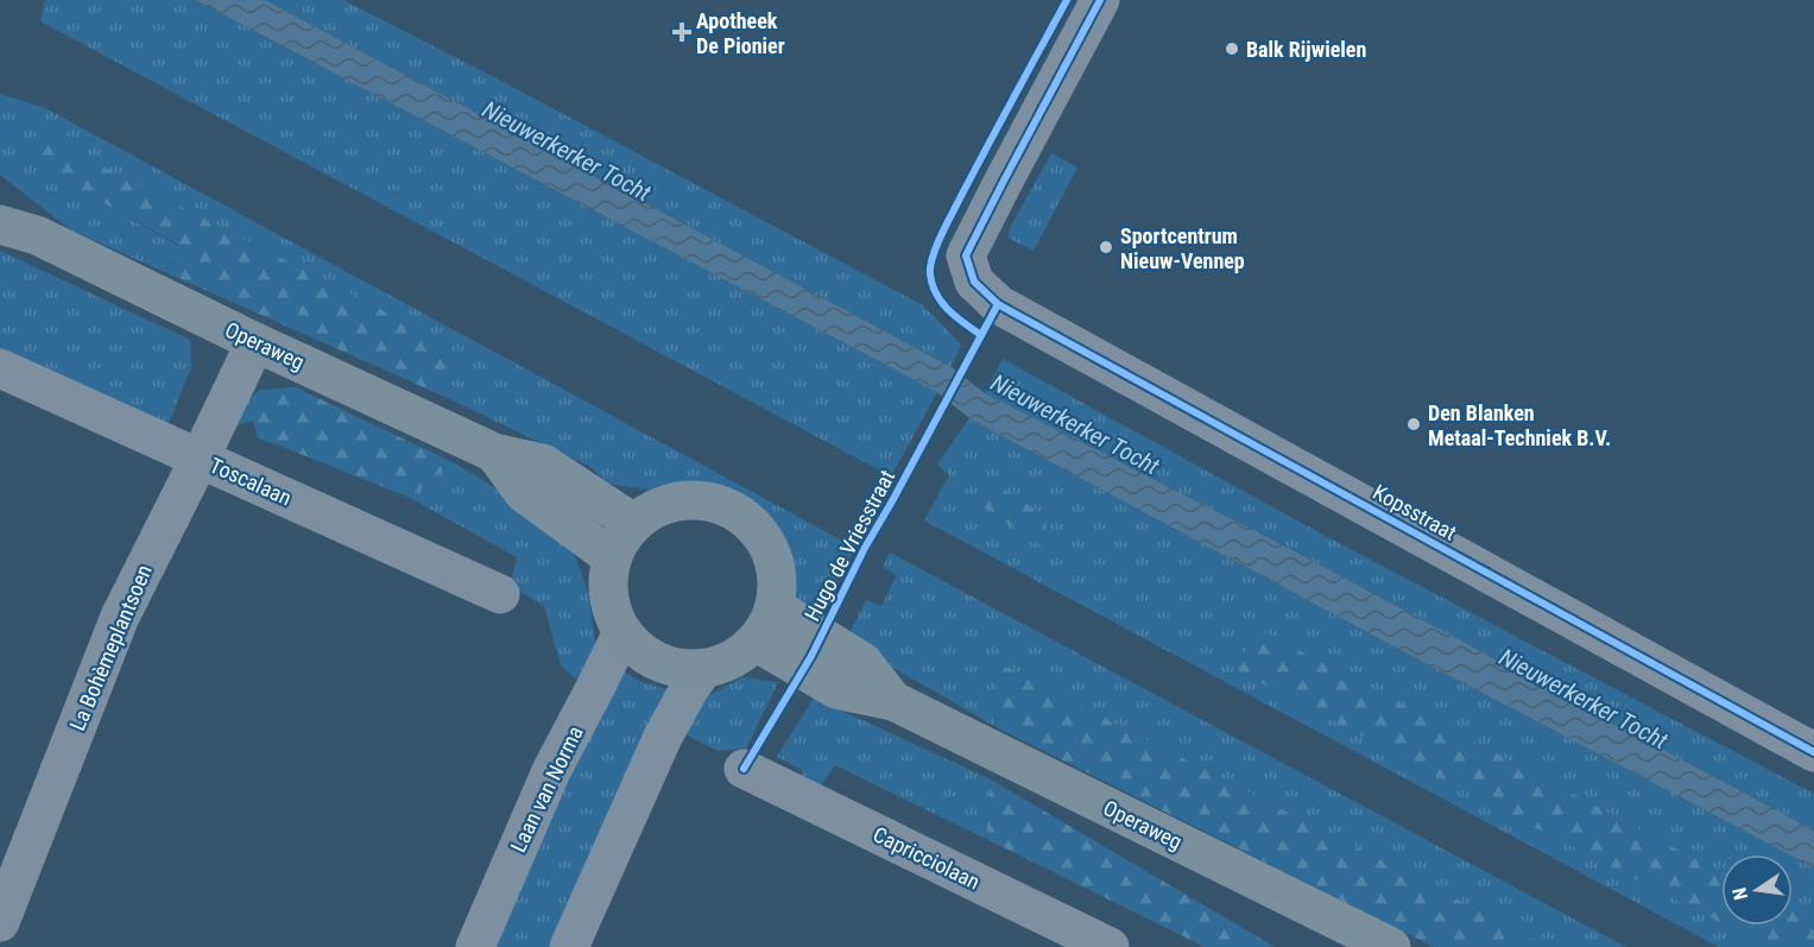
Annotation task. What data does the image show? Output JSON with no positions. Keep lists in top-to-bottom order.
{
  "streets": {
    "main road": ["Operaweg"],
    "street": [
      "Toscalaan",
      "Kopsstraat",
      "La Bohèmeplantsoen",
      "Laan van Norma",
      "Capricciolaan"
    ],
    "cycle path": ["Hugo de Vriesstraat"]
  },
  "crossings": [
    ["Operaweg", "La Bohèmeplantsoen"],
    ["Operaweg", "Laan van Norma"],
    ["Toscalaan", "La Bohèmeplantsoen"]
  ],
  "water": ["Nieuwerkerker Tocht"],
  "places": {
    "health": ["Apotheek De Pionier"],
    "other": ["Balk Rijwielen", "Sportcentrum Nieuw-Vennep", "Den Blanken Metaal-Techniek B.V."]
  },
  "north": "left"
}
